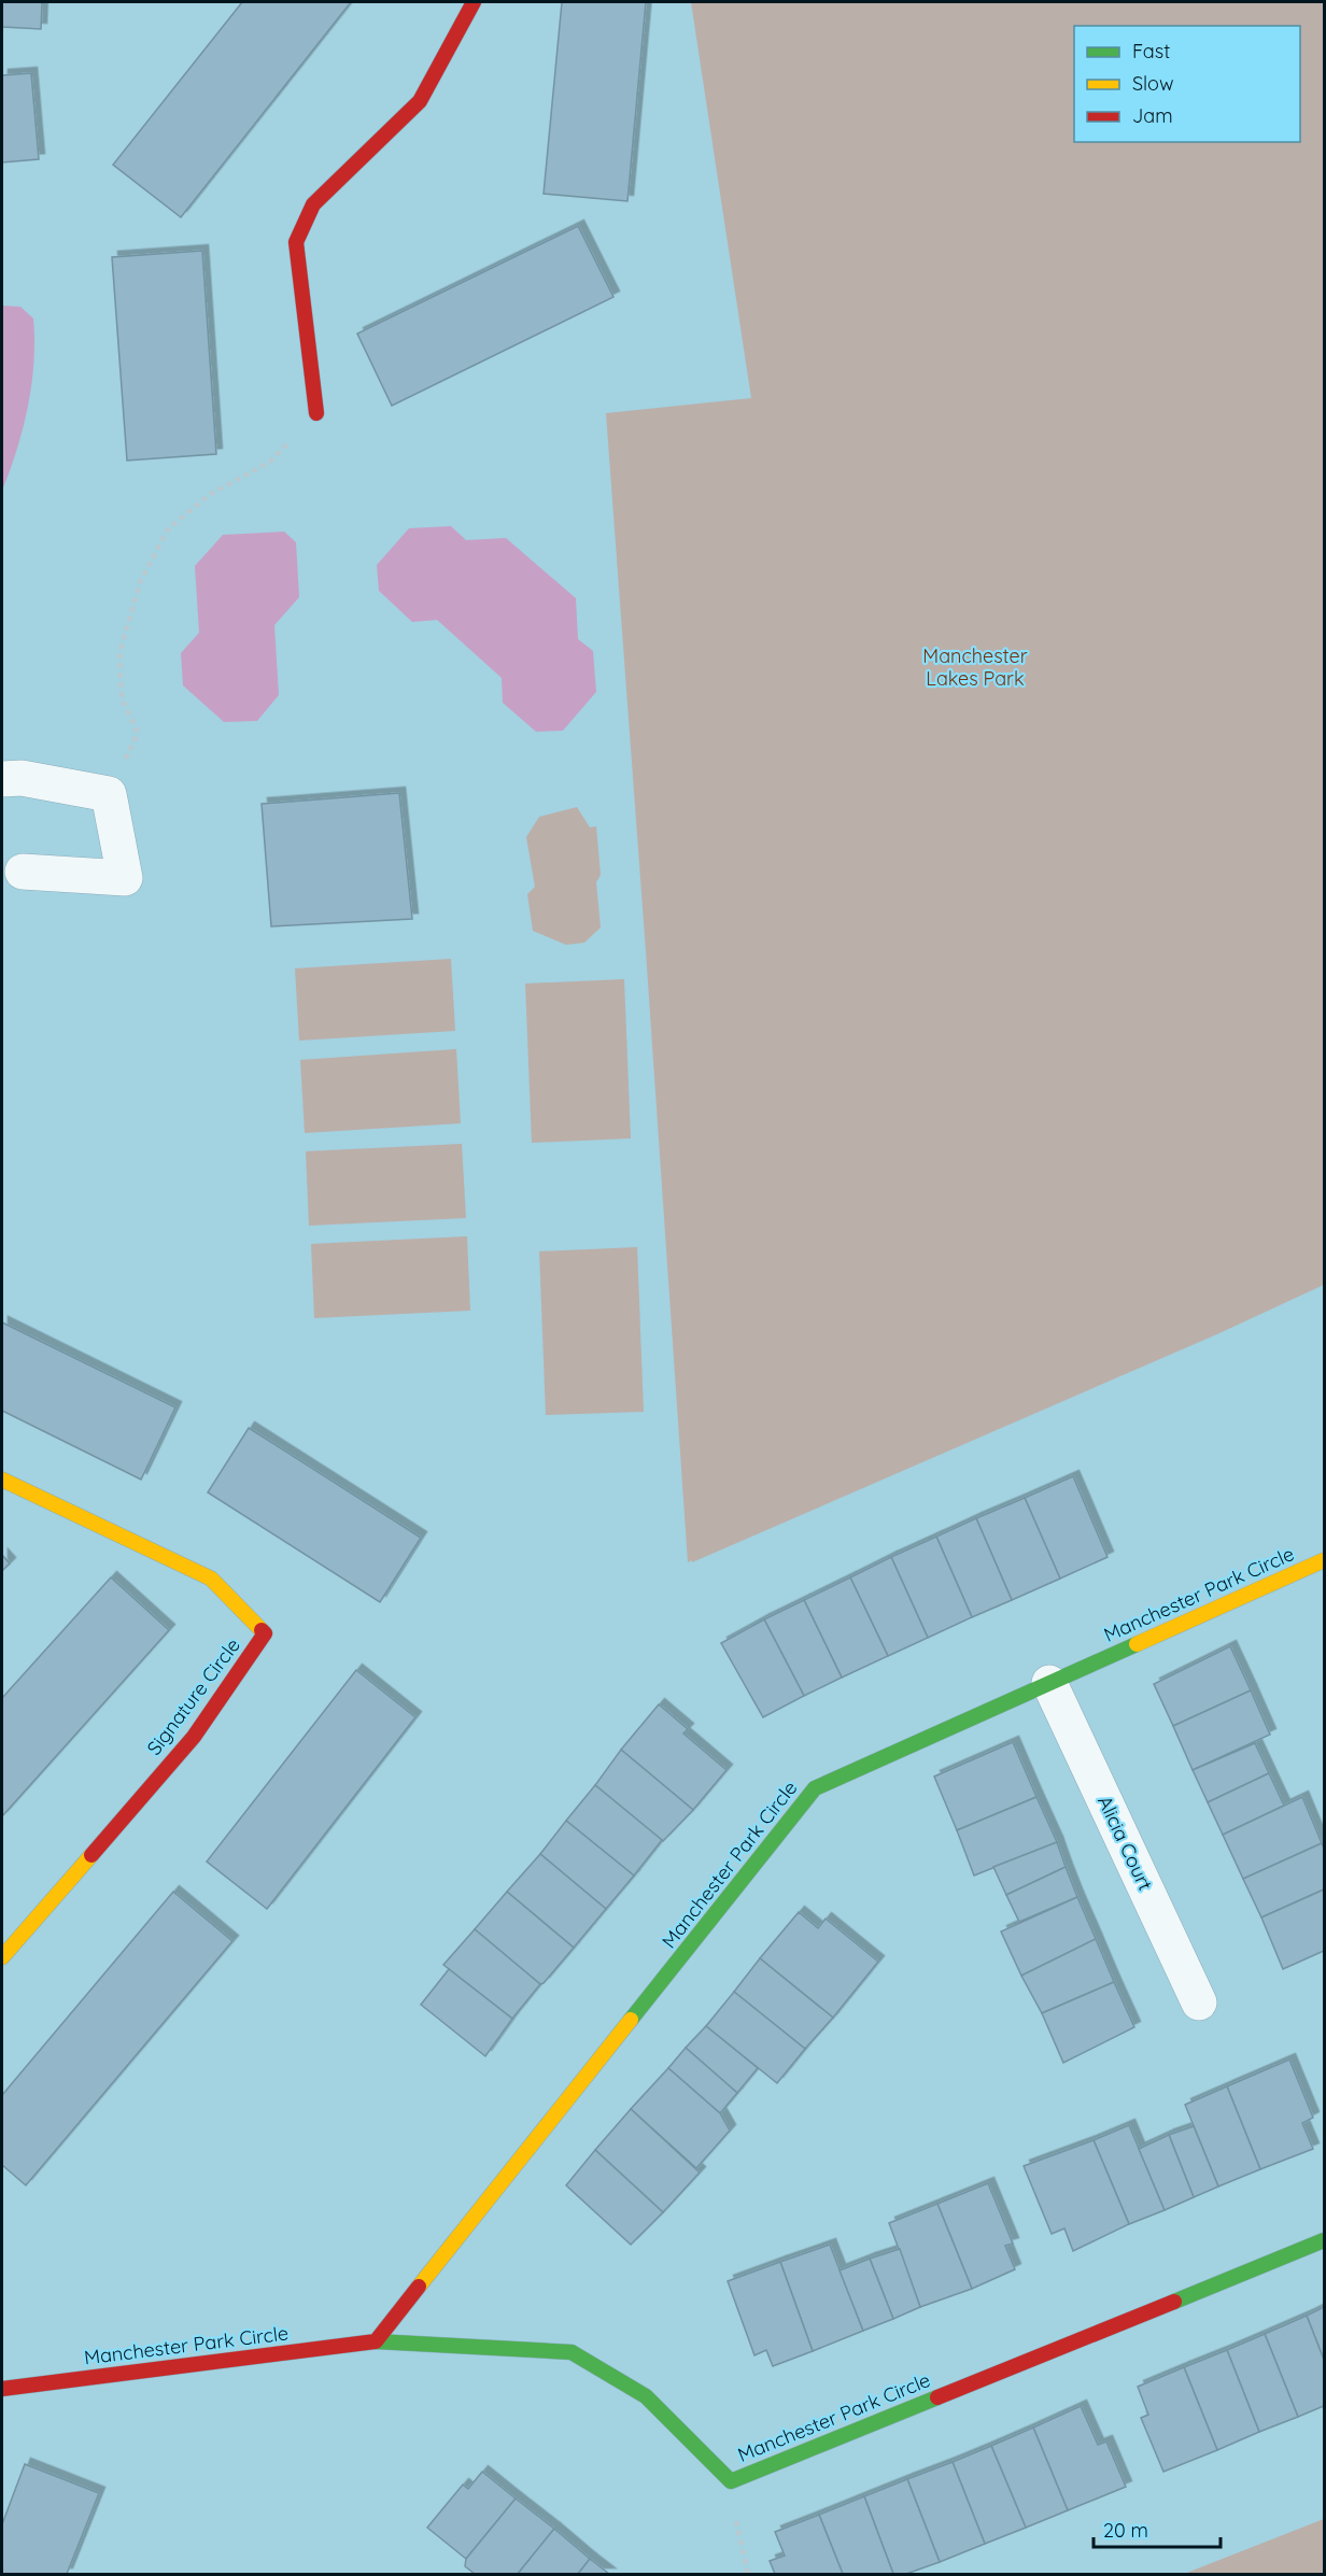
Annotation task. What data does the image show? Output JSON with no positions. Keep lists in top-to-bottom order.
{
  "streets": {
    "street": ["Manchester Park Circle", "Signature Circle", "Alicia Court"]
  },
  "crossings": [
    ["Manchester Park Circle", "Alicia Court"]
  ],
  "parks": ["Manchester Lakes Park"],
  "legend": ["Fast", "Slow", "Jam"],
  "scale_bar": "20 m"
}
